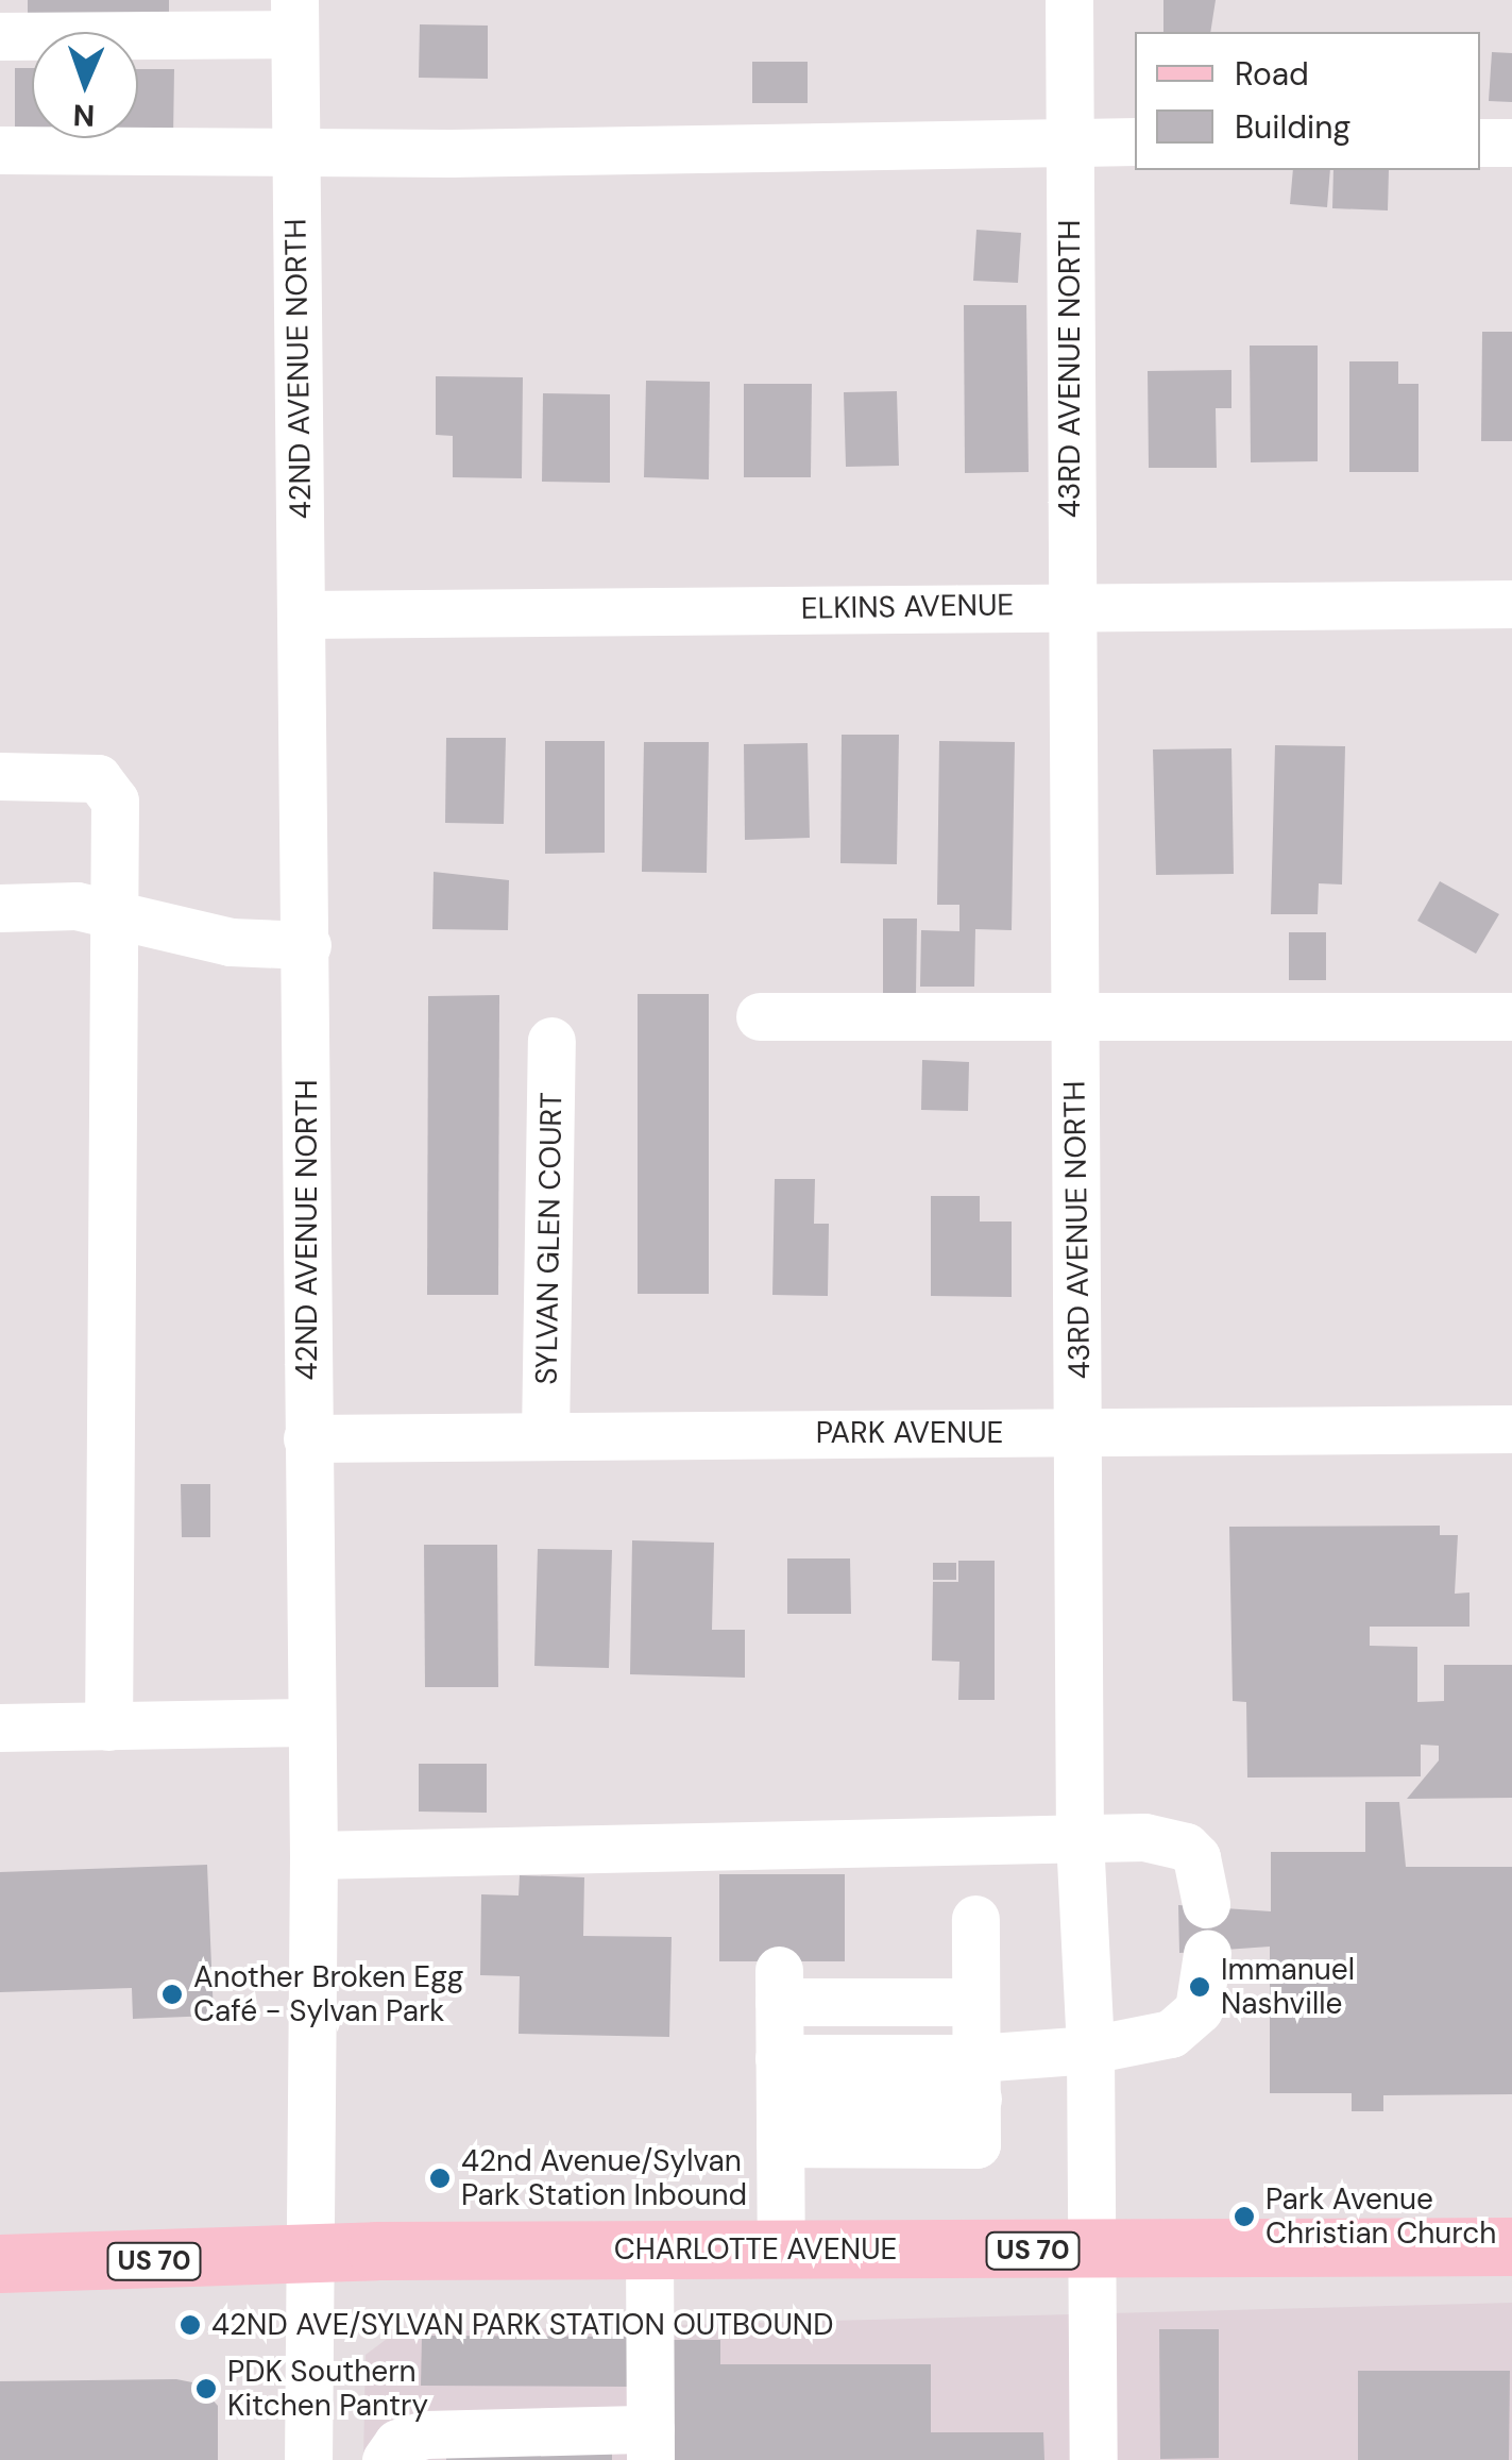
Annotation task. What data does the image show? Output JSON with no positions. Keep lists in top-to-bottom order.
{
  "streets": {
    "main road": ["CHARLOTTE AVENUE", "US 70"],
    "street": [
      "42ND AVENUE NORTH",
      "43RD AVENUE NORTH",
      "ELKINS AVENUE",
      "SYLVAN GLEN COURT",
      "PARK AVENUE"
    ]
  },
  "crossings": [
    ["42ND AVENUE NORTH", "ELKINS AVENUE"],
    ["42ND AVENUE NORTH", "PARK AVENUE"],
    ["42ND AVENUE NORTH", "CHARLOTTE AVENUE"],
    ["43RD AVENUE NORTH", "ELKINS AVENUE"],
    ["43RD AVENUE NORTH", "PARK AVENUE"],
    ["43RD AVENUE NORTH", "CHARLOTTE AVENUE"],
    ["SYLVAN GLEN COURT", "PARK AVENUE"]
  ],
  "places": [
    "Immanuel Nashville",
    "Another Broken Egg Café - Sylvan Park",
    "42nd Avenue/Sylvan Park Station Inbound",
    "Park Avenue Christian Church",
    "42ND AVE/SYLVAN PARK STATION OUTBOUND",
    "PDK Southern Kitchen Pantry"
  ],
  "legend": ["Road", "Building"],
  "north": "bottom"
}
